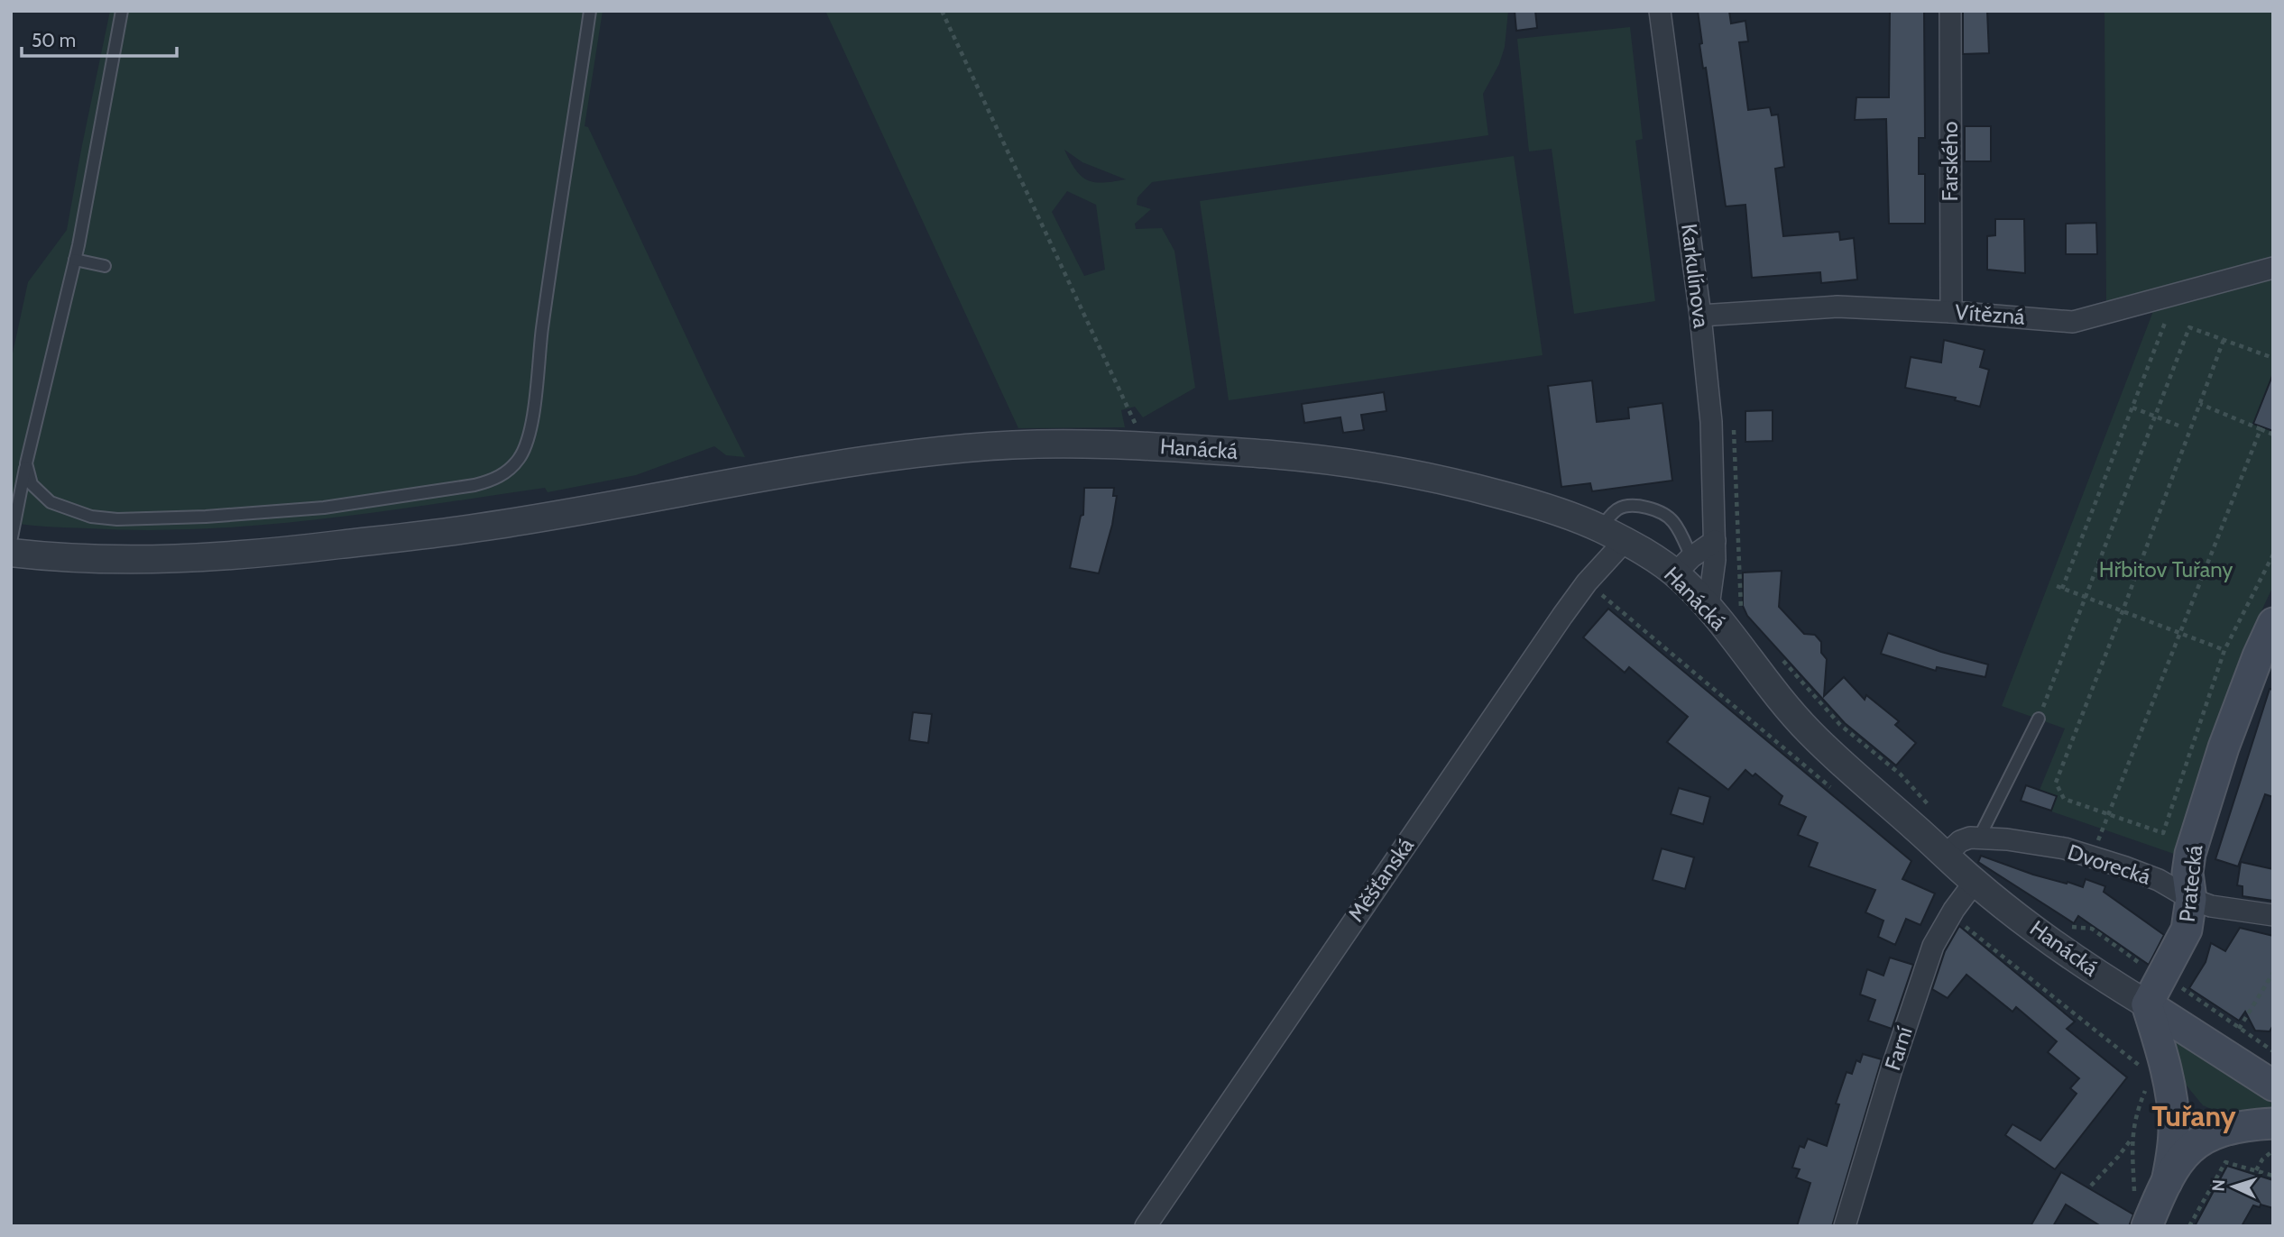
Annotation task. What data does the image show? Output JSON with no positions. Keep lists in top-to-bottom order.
{
  "streets": {
    "main road": ["Hanácká", "Pratecká"],
    "street": [
      "Farského",
      "Karkulínova",
      "Vítězná",
      "Dvorecká",
      "Měšťanská",
      "Farní"
    ]
  },
  "crossings": [
    ["Farského", "Vítězná"],
    ["Karkulínova", "Vítězná"],
    ["Karkulínova", "Hanácká"],
    ["Hanácká", "Měšťanská"],
    ["Hanácká", "Pratecká"],
    ["Hanácká", "Farní"],
    ["Dvorecká", "Pratecká"]
  ],
  "districts": ["Tuřany"],
  "parks": ["Hřbitov Tuřany"],
  "scale_bar": "50 m",
  "north": "left"
}
